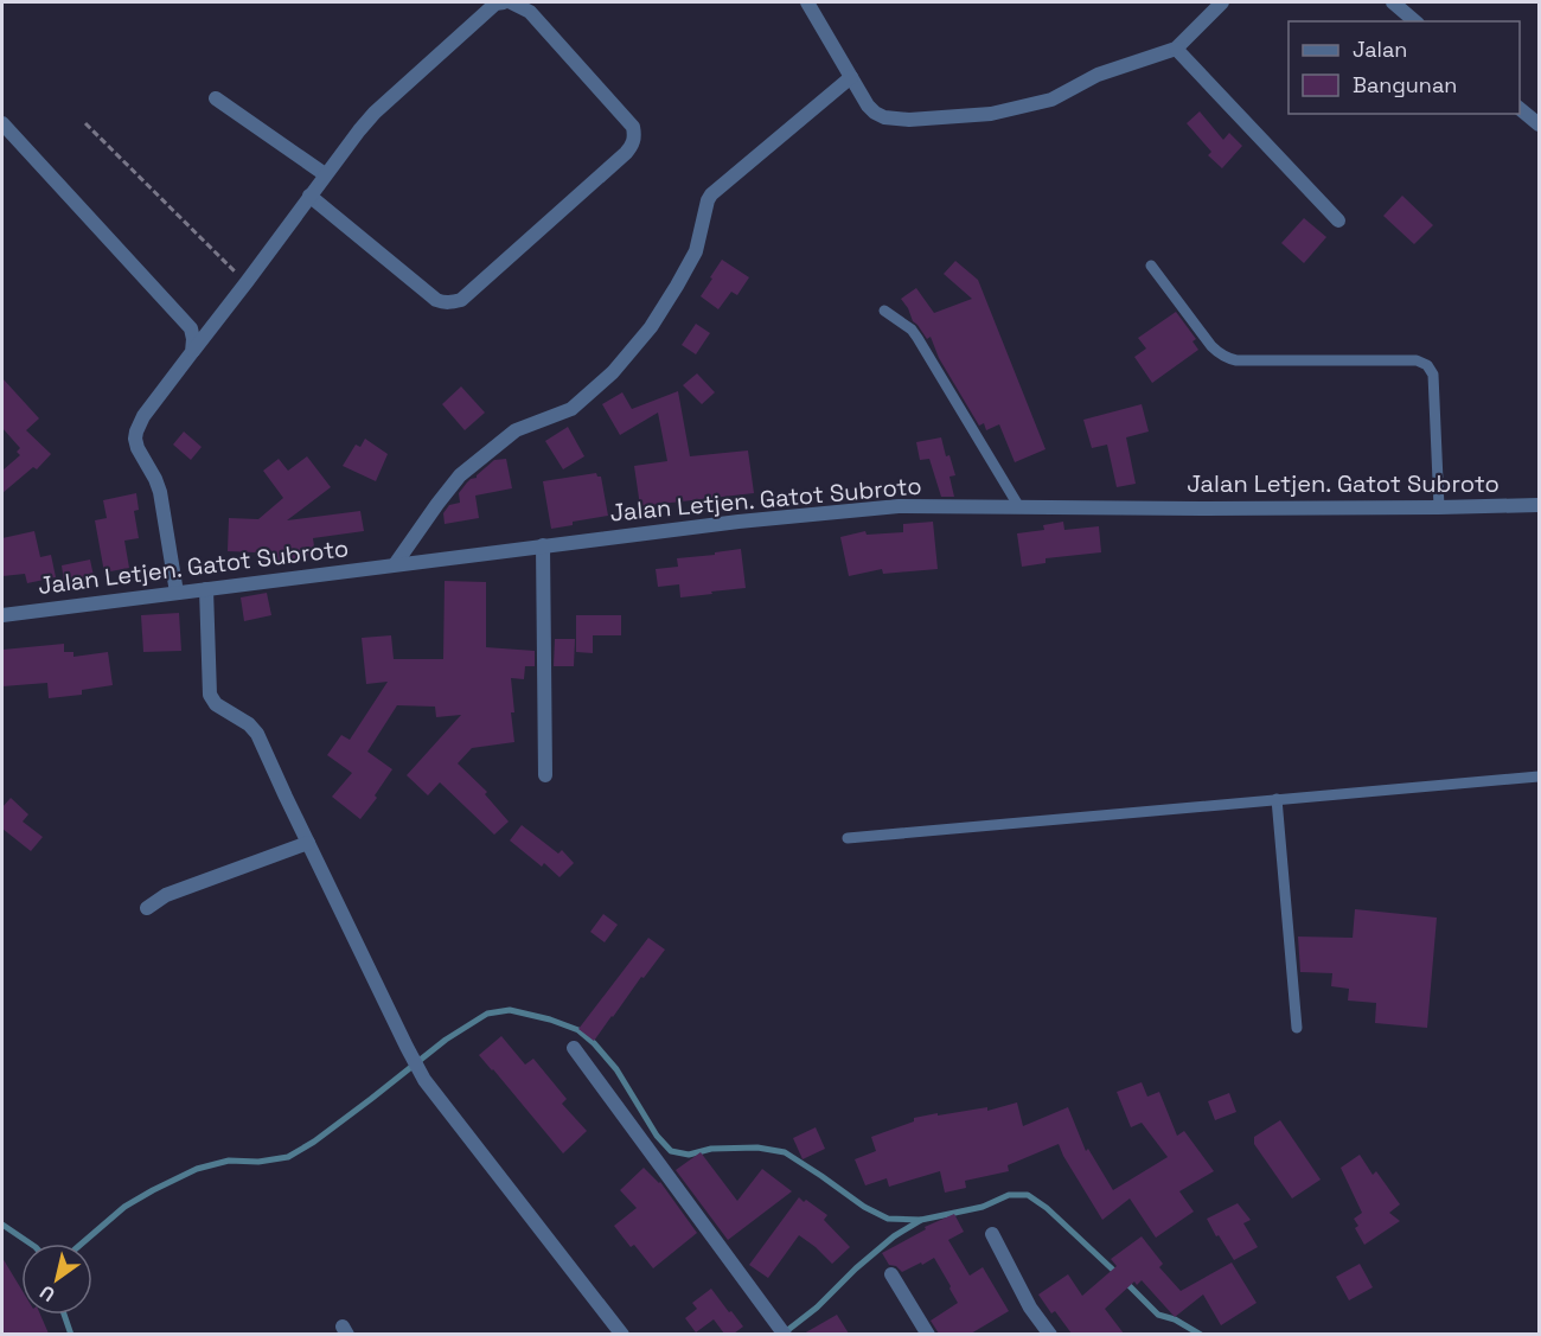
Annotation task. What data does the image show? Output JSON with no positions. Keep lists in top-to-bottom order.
{
  "streets": {
    "street": ["Jalan Letjen. Gatot Subroto"]
  },
  "legend": ["Jalan", "Bangunan"],
  "north": "bottom left"
}
